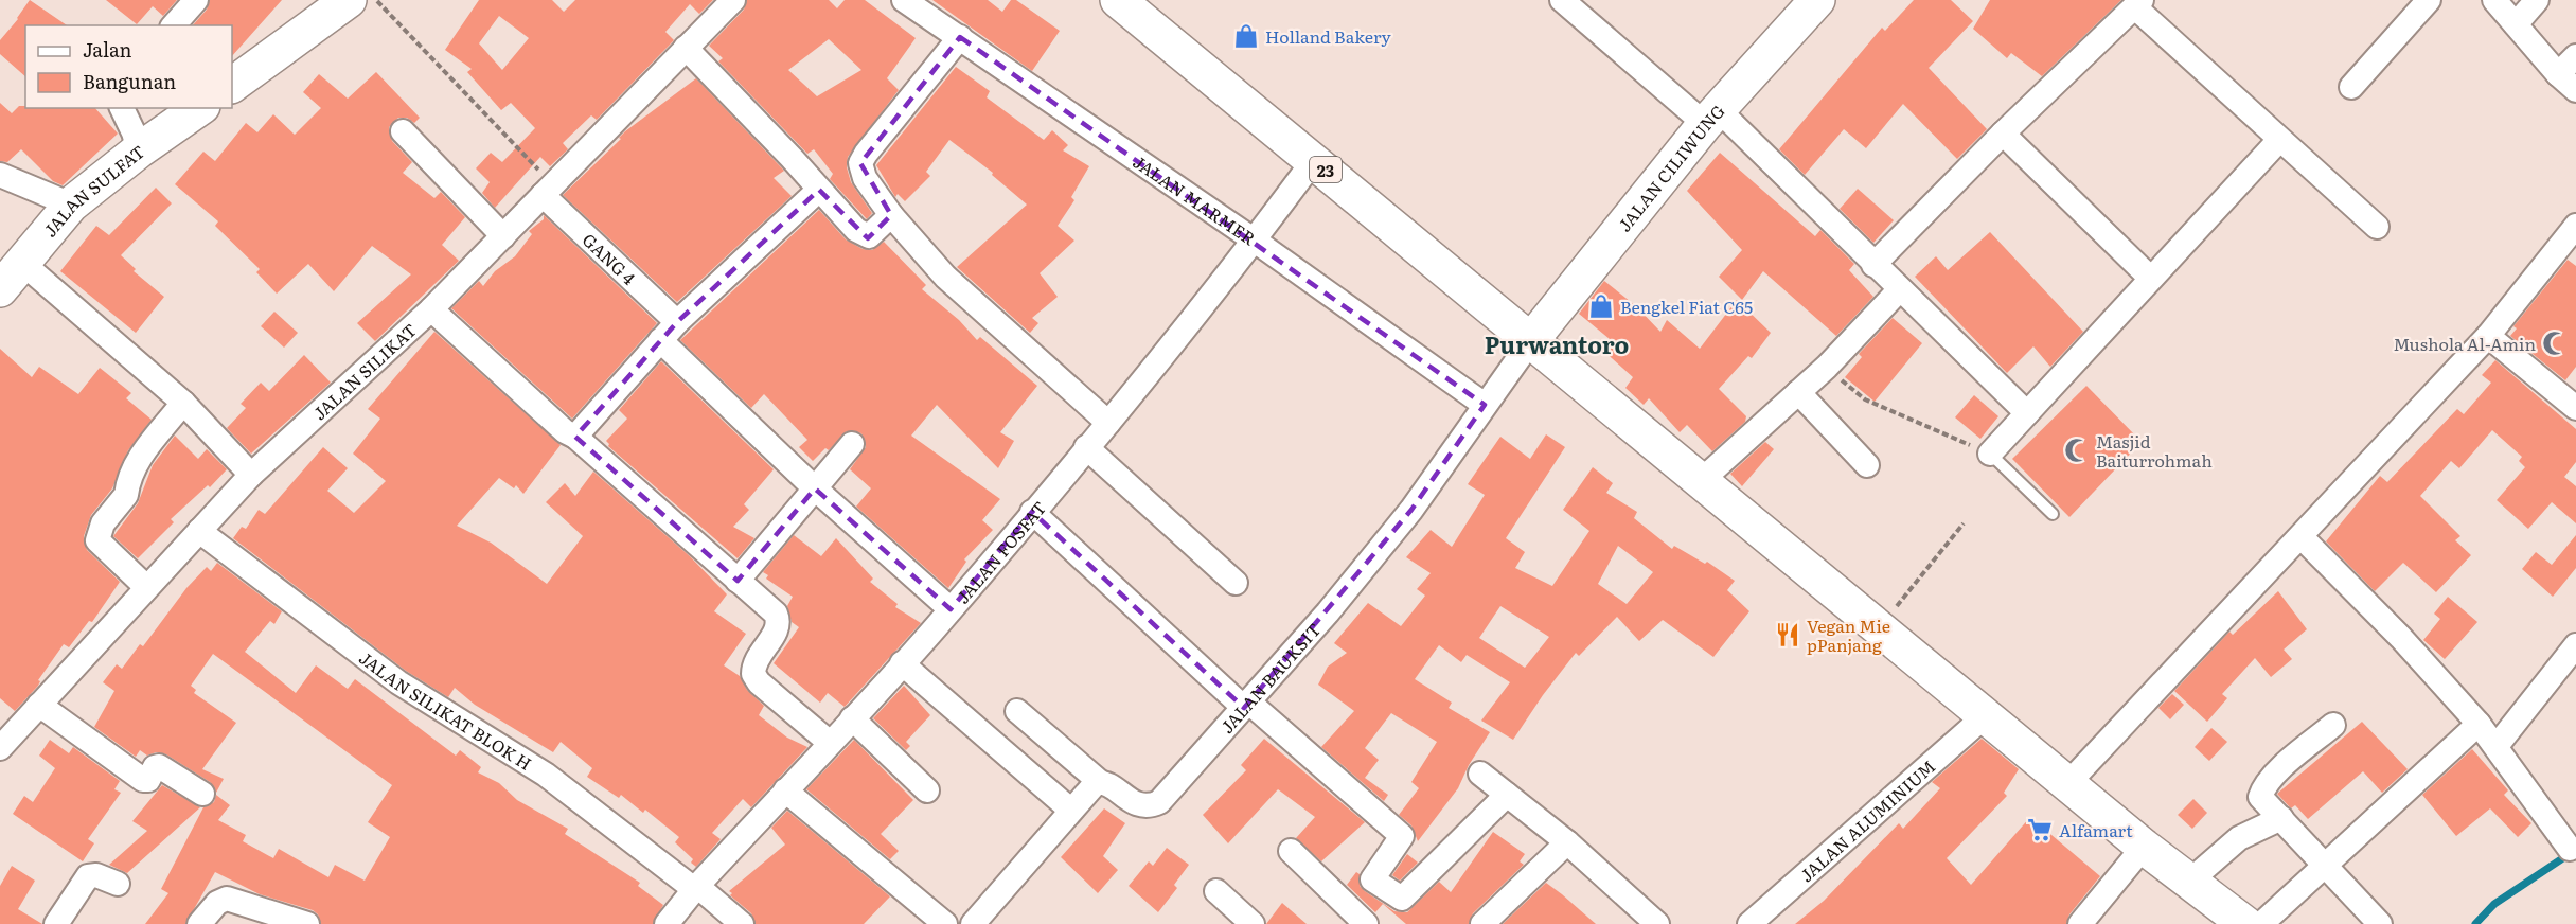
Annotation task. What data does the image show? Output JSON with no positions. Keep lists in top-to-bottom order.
{
  "streets": {
    "main road": ["JALAN CILIWUNG", "23", "JALAN SULFAT"],
    "street": [
      "JALAN MARMER",
      "GANG 4",
      "JALAN SILIKAT",
      "JALAN FOSFAT",
      "JALAN BAUKSIT",
      "JALAN SILIKAT BLOK H",
      "JALAN ALUMINIUM"
    ]
  },
  "crossings": [
    ["JALAN CILIWUNG", "23"],
    ["JALAN CILIWUNG", "JALAN BAUKSIT"],
    ["23", "JALAN FOSFAT"],
    ["23", "JALAN BAUKSIT"],
    ["23", "JALAN ALUMINIUM"],
    ["JALAN MARMER", "JALAN FOSFAT"],
    ["JALAN MARMER", "JALAN BAUKSIT"],
    ["GANG 4", "JALAN SILIKAT"],
    ["JALAN SILIKAT", "JALAN SILIKAT BLOK H"],
    ["JALAN FOSFAT", "JALAN SILIKAT BLOK H"]
  ],
  "districts": ["Purwantoro"],
  "places": {
    "shop": ["Holland Bakery", "Bengkel Fiat C65"],
    "mosque": ["Mushola Al-Amin", "Masjid Baiturrohmah"],
    "restaurant": ["Vegan Mie pPanjang"],
    "supermarket": ["Alfamart"]
  },
  "legend": ["Jalan", "Bangunan"]
}
